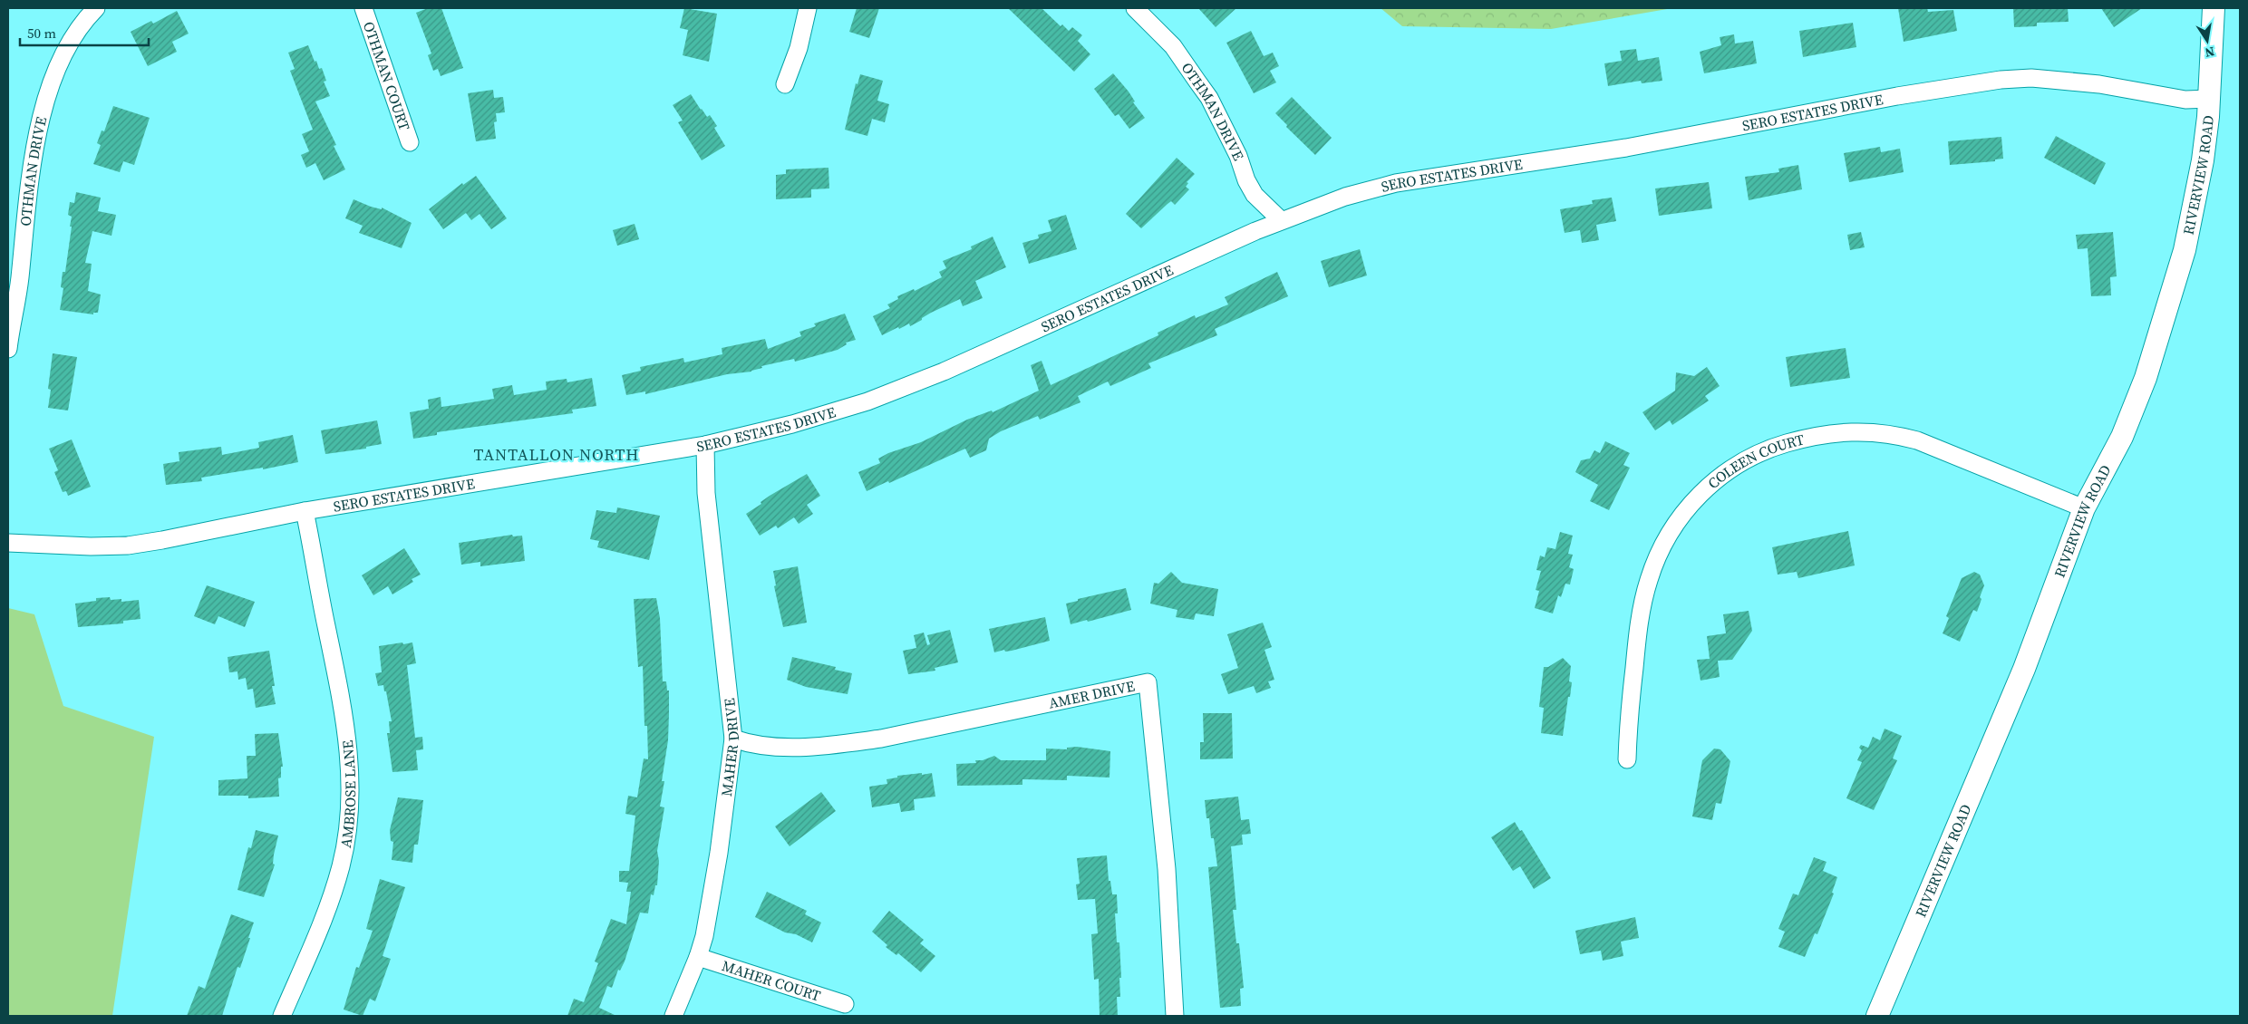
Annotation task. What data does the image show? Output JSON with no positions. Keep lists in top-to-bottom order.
{
  "streets": {
    "street": [
      "OTHMAN COURT",
      "OTHMAN DRIVE",
      "SERO ESTATES DRIVE",
      "RIVERVIEW ROAD",
      "COLEEN COURT",
      "AMER DRIVE",
      "MAHER DRIVE",
      "AMBROSE LANE",
      "MAHER COURT"
    ]
  },
  "crossings": [
    ["OTHMAN DRIVE", "SERO ESTATES DRIVE"],
    ["SERO ESTATES DRIVE", "RIVERVIEW ROAD"],
    ["SERO ESTATES DRIVE", "MAHER DRIVE"],
    ["SERO ESTATES DRIVE", "AMBROSE LANE"],
    ["RIVERVIEW ROAD", "COLEEN COURT"],
    ["AMER DRIVE", "MAHER DRIVE"],
    ["MAHER DRIVE", "MAHER COURT"]
  ],
  "districts": ["TANTALLON NORTH"],
  "scale_bar": "50 m",
  "north": "bottom"
}
